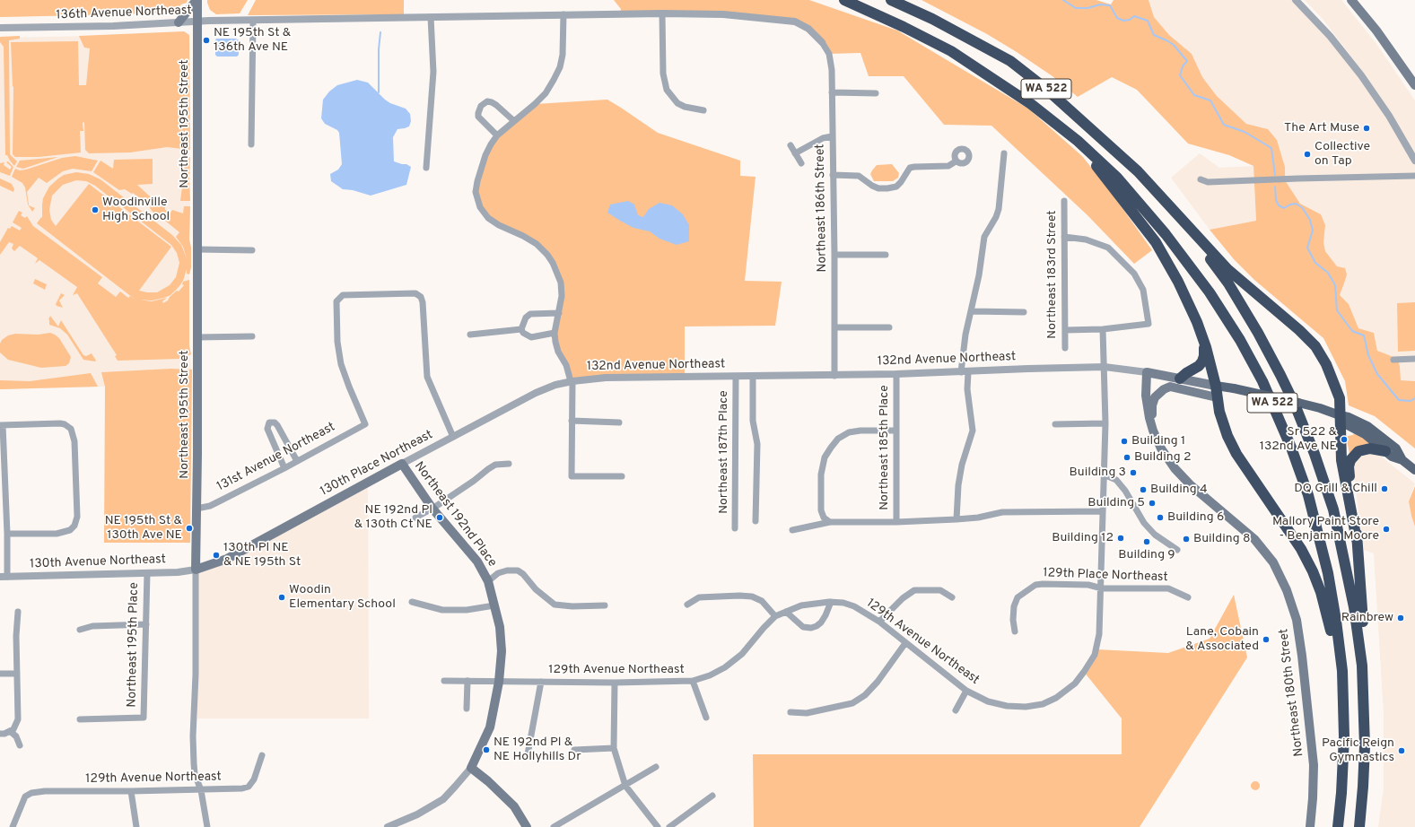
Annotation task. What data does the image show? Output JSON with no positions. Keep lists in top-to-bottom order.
{
  "streets": {
    "highway": ["WA 522"],
    "main road": [
      "Northeast 195th Street",
      "132nd Avenue Northeast",
      "130th Place Northeast",
      "Northeast 192nd Place",
      "Northeast 180th Street"
    ],
    "street": [
      "136th Avenue Northeast",
      "Northeast 186th Street",
      "Northeast 183rd Street",
      "Northeast 185th Place",
      "Northeast 187th Place",
      "131st Avenue Northeast",
      "130th Avenue Northeast",
      "129th Place Northeast",
      "129th Avenue Northeast",
      "Northeast 195th Place"
    ]
  },
  "crossings": [
    ["136th Avenue Northeast", "Northeast 195th Street"],
    ["136th Avenue Northeast", "Northeast 186th Street"],
    ["Northeast 195th Street", "131st Avenue Northeast"],
    ["Northeast 195th Street", "130th Place Northeast"],
    ["Northeast 195th Street", "130th Avenue Northeast"],
    ["Northeast 195th Street", "129th Avenue Northeast"],
    ["Northeast 186th Street", "132nd Avenue Northeast"],
    ["132nd Avenue Northeast", "Northeast 185th Place"],
    ["132nd Avenue Northeast", "Northeast 187th Place"],
    ["132nd Avenue Northeast", "130th Place Northeast"],
    ["132nd Avenue Northeast", "129th Avenue Northeast"],
    ["132nd Avenue Northeast", "Northeast 180th Street"],
    ["131st Avenue Northeast", "130th Place Northeast"],
    ["130th Place Northeast", "Northeast 192nd Place"],
    ["130th Place Northeast", "130th Avenue Northeast"],
    ["Northeast 192nd Place", "129th Avenue Northeast"],
    ["130th Avenue Northeast", "Northeast 195th Place"],
    ["129th Place Northeast", "129th Avenue Northeast"]
  ],
  "places": [
    "NE 195th St & 136th Ave NE",
    "The Art Muse",
    "Collective on Tap",
    "Woodinville High School",
    "Sr 522 & 132nd Ave NE",
    "Building 1",
    "Building 2",
    "Building 3",
    "DQ Grill & Chill",
    "Building 4",
    "Building 5",
    "NE 192nd Pl & 130th Ct NE",
    "Building 6",
    "NE 195th St & 130th Ave NE",
    "Mallory Paint Store - Benjamin Moore",
    "Building 12",
    "Building 8",
    "Building 9",
    "130th Pl NE & NE 195th St",
    "Woodin Elementary School",
    "Rainbrew",
    "Lane, Cobain & Associated",
    "NE 192nd Pl & NE Hollyhills Dr",
    "Pacific Reign Gymnastics"
  ]
}
